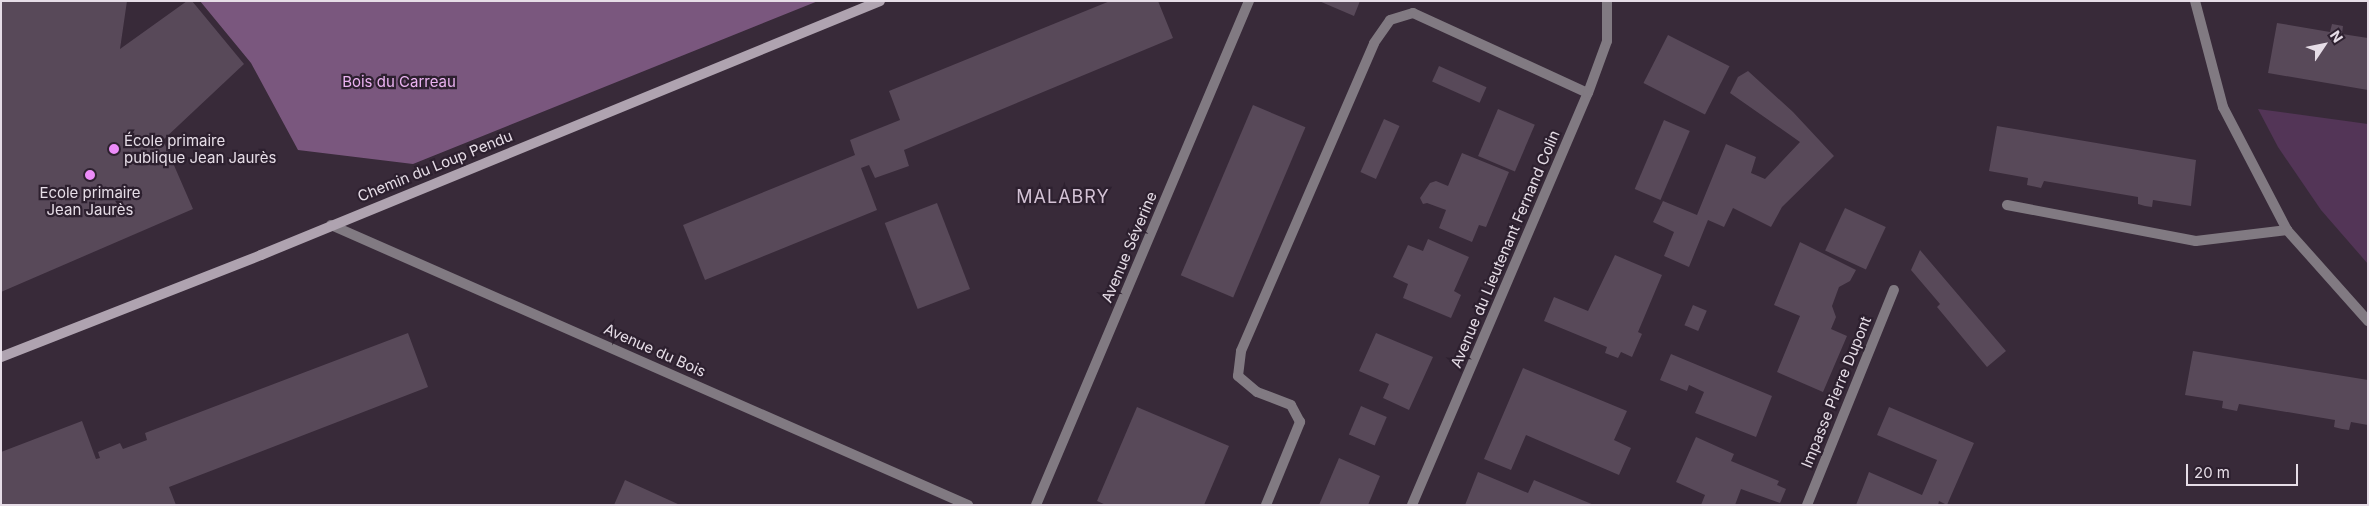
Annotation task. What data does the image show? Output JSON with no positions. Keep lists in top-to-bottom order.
{
  "streets": {
    "main road": ["Chemin du Loup Pendu"],
    "street": [
      "Avenue Séverine",
      "Avenue du Lieutenant Fernand Colin",
      "Avenue du Bois",
      "Impasse Pierre Dupont"
    ]
  },
  "crossings": [
    ["Chemin du Loup Pendu", "Avenue du Bois"]
  ],
  "districts": ["MALABRY"],
  "parks": ["Bois du Carreau"],
  "places": ["École primaire publique Jean Jaurès", "Ecole primaire Jean Jaurès"],
  "scale_bar": "20 m",
  "north": "top right"
}
